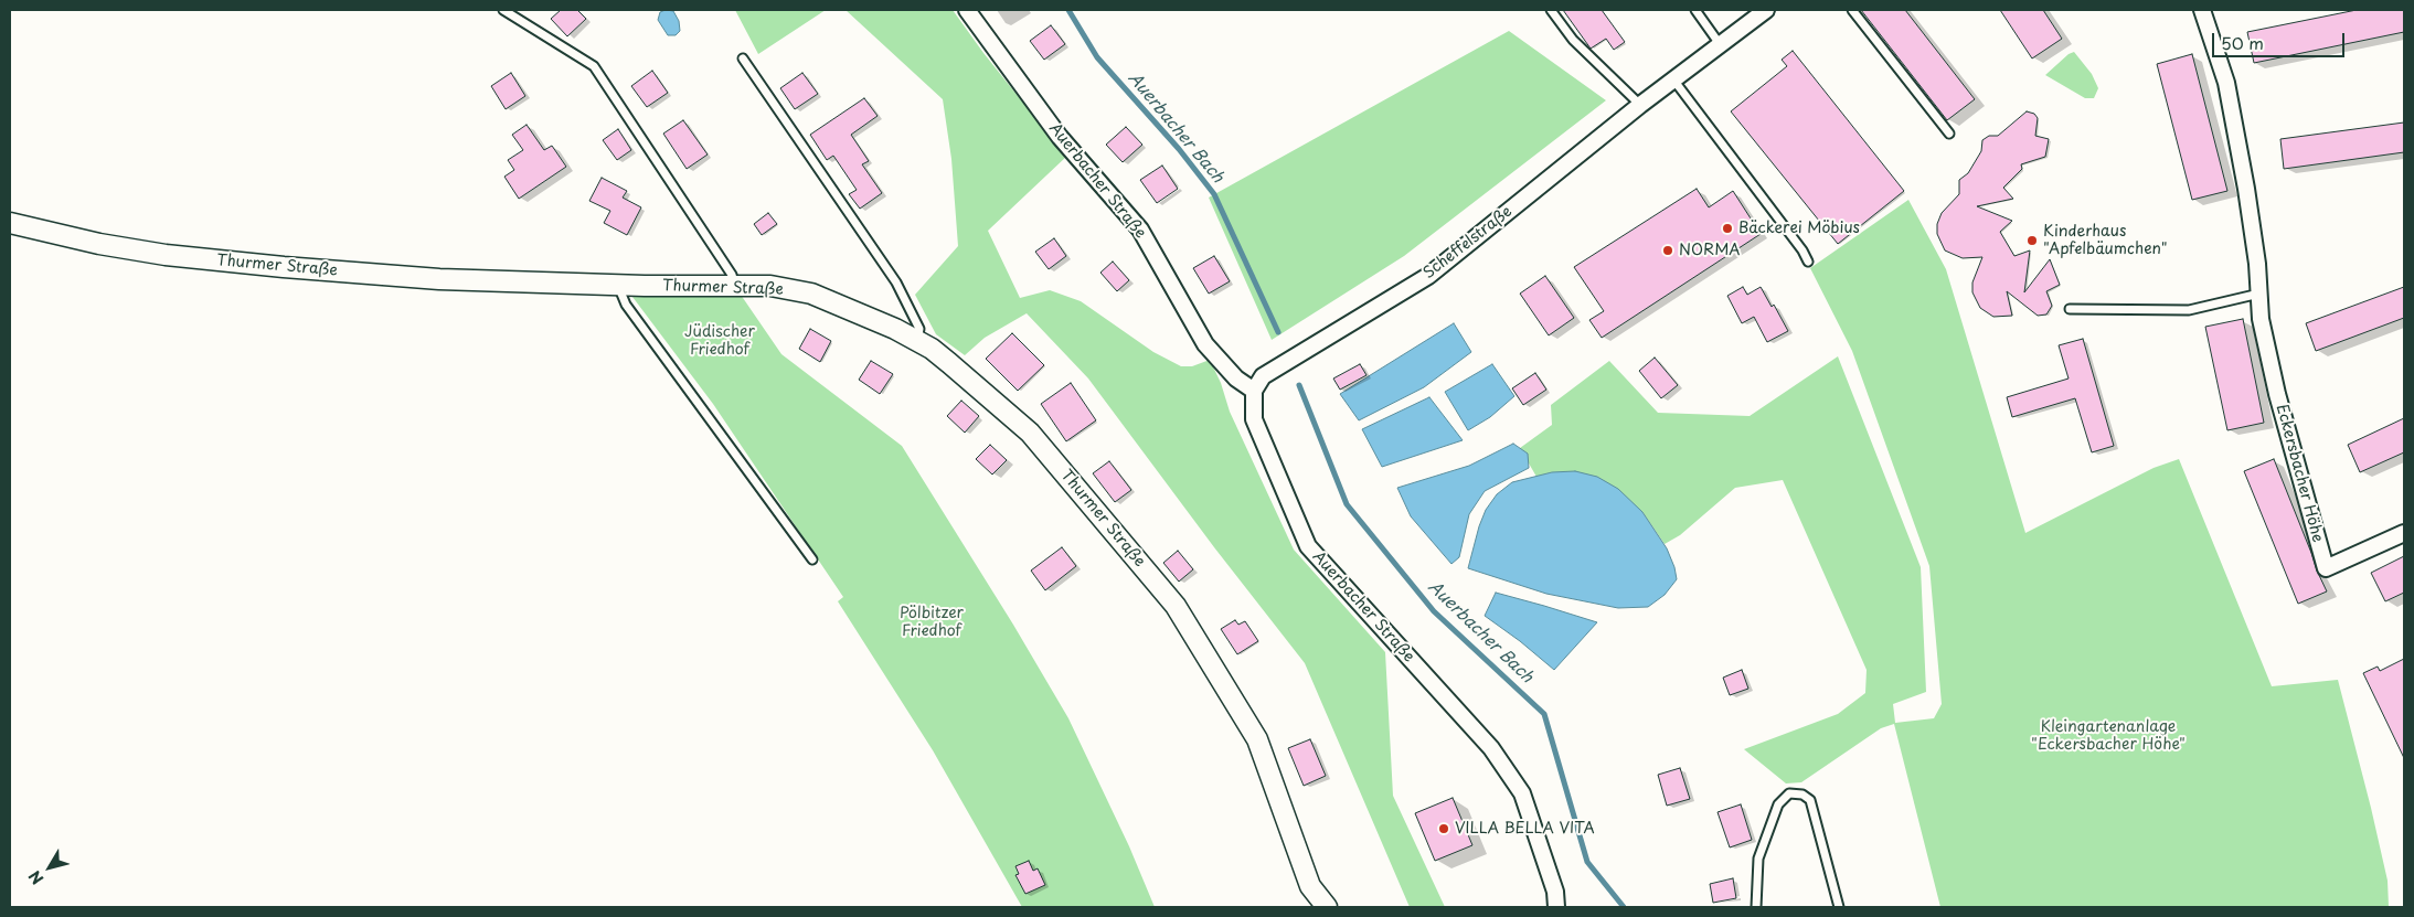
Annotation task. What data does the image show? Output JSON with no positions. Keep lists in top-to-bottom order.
{
  "streets": {
    "street": [
      "Auerbacher Straße",
      "Scheffelstraße",
      "Thurmer Straße",
      "Eckersbacher Höhe"
    ]
  },
  "crossings": [
    ["Auerbacher Straße", "Scheffelstraße"]
  ],
  "water": ["Auerbacher Bach"],
  "parks": ["Jüdischer Friedhof", "Pölbitzer Friedhof", "Kleingartenanlage \"Eckersbacher Höhe\""],
  "places": [
    "Bäckerei Möbius",
    "Kinderhaus \"Apfelbäumchen\"",
    "NORMA",
    "VILLA BELLA VITA"
  ],
  "scale_bar": "50 m",
  "north": "bottom left"
}
